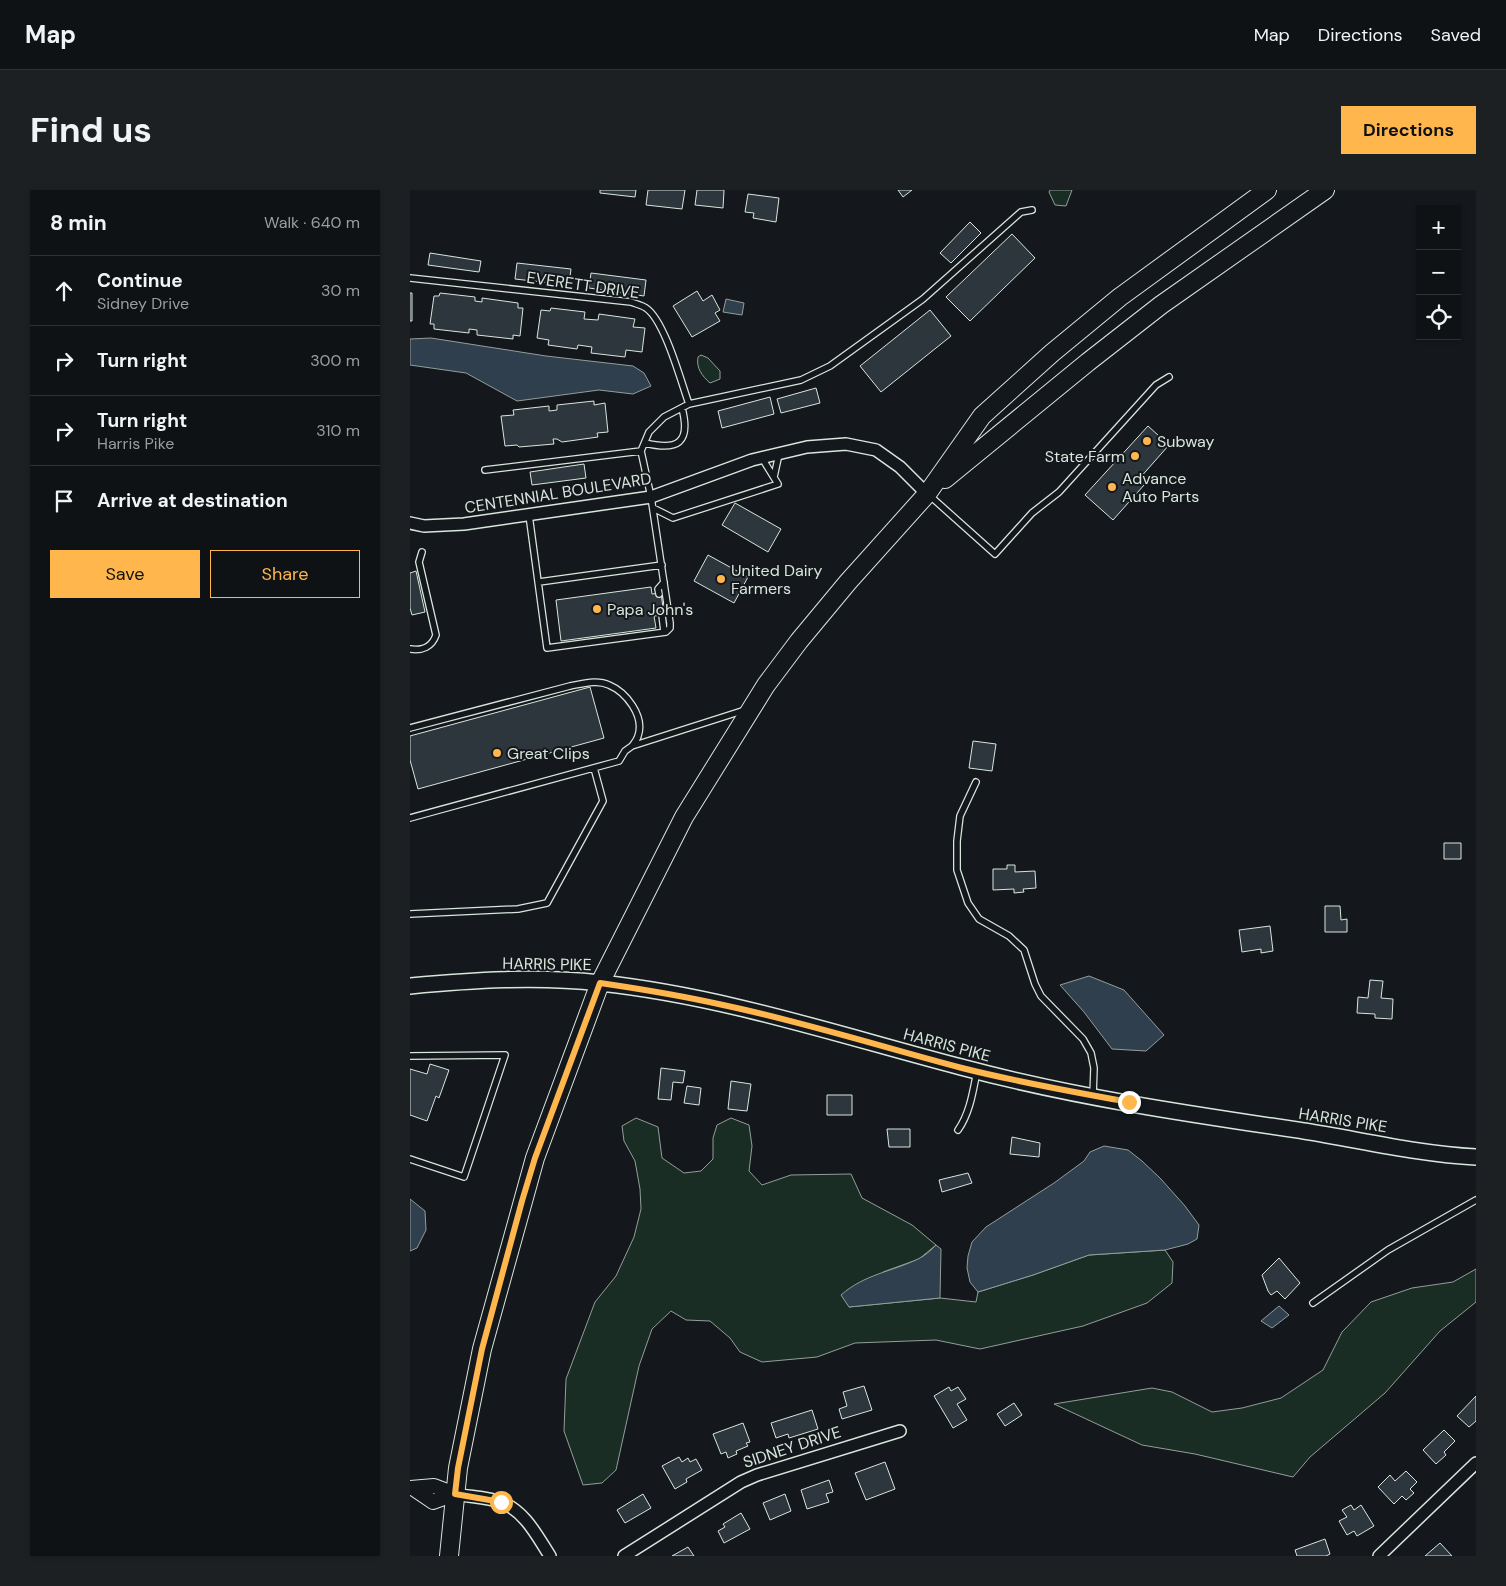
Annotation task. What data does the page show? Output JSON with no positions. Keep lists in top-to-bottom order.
{
  "streets": {
    "main road": ["HARRIS PIKE"],
    "street": ["CENTENNIAL BOULEVARD", "SIDNEY DRIVE"],
    "lane": ["EVERETT DRIVE"]
  },
  "places": [
    "Subway",
    "State Farm",
    "Advance Auto Parts",
    "United Dairy Farmers",
    "Papa John's",
    "Great Clips"
  ],
  "page": {
    "header": "Map",
    "nav": ["Map", "Directions", "Saved"],
    "buttons": [
      "Directions",
      ["Save", "Share"]
    ],
    "title": "Find us",
    "heading": ["8 min", "Walk · 640 m"],
    "map_buttons": ["+", "−"],
    "list": [
      ["Continue", "Sidney Drive", "30 m"],
      ["Turn right", "300 m"],
      ["Turn right", "Harris Pike", "310 m"],
      "Arrive at destination"
    ]
  }
}
